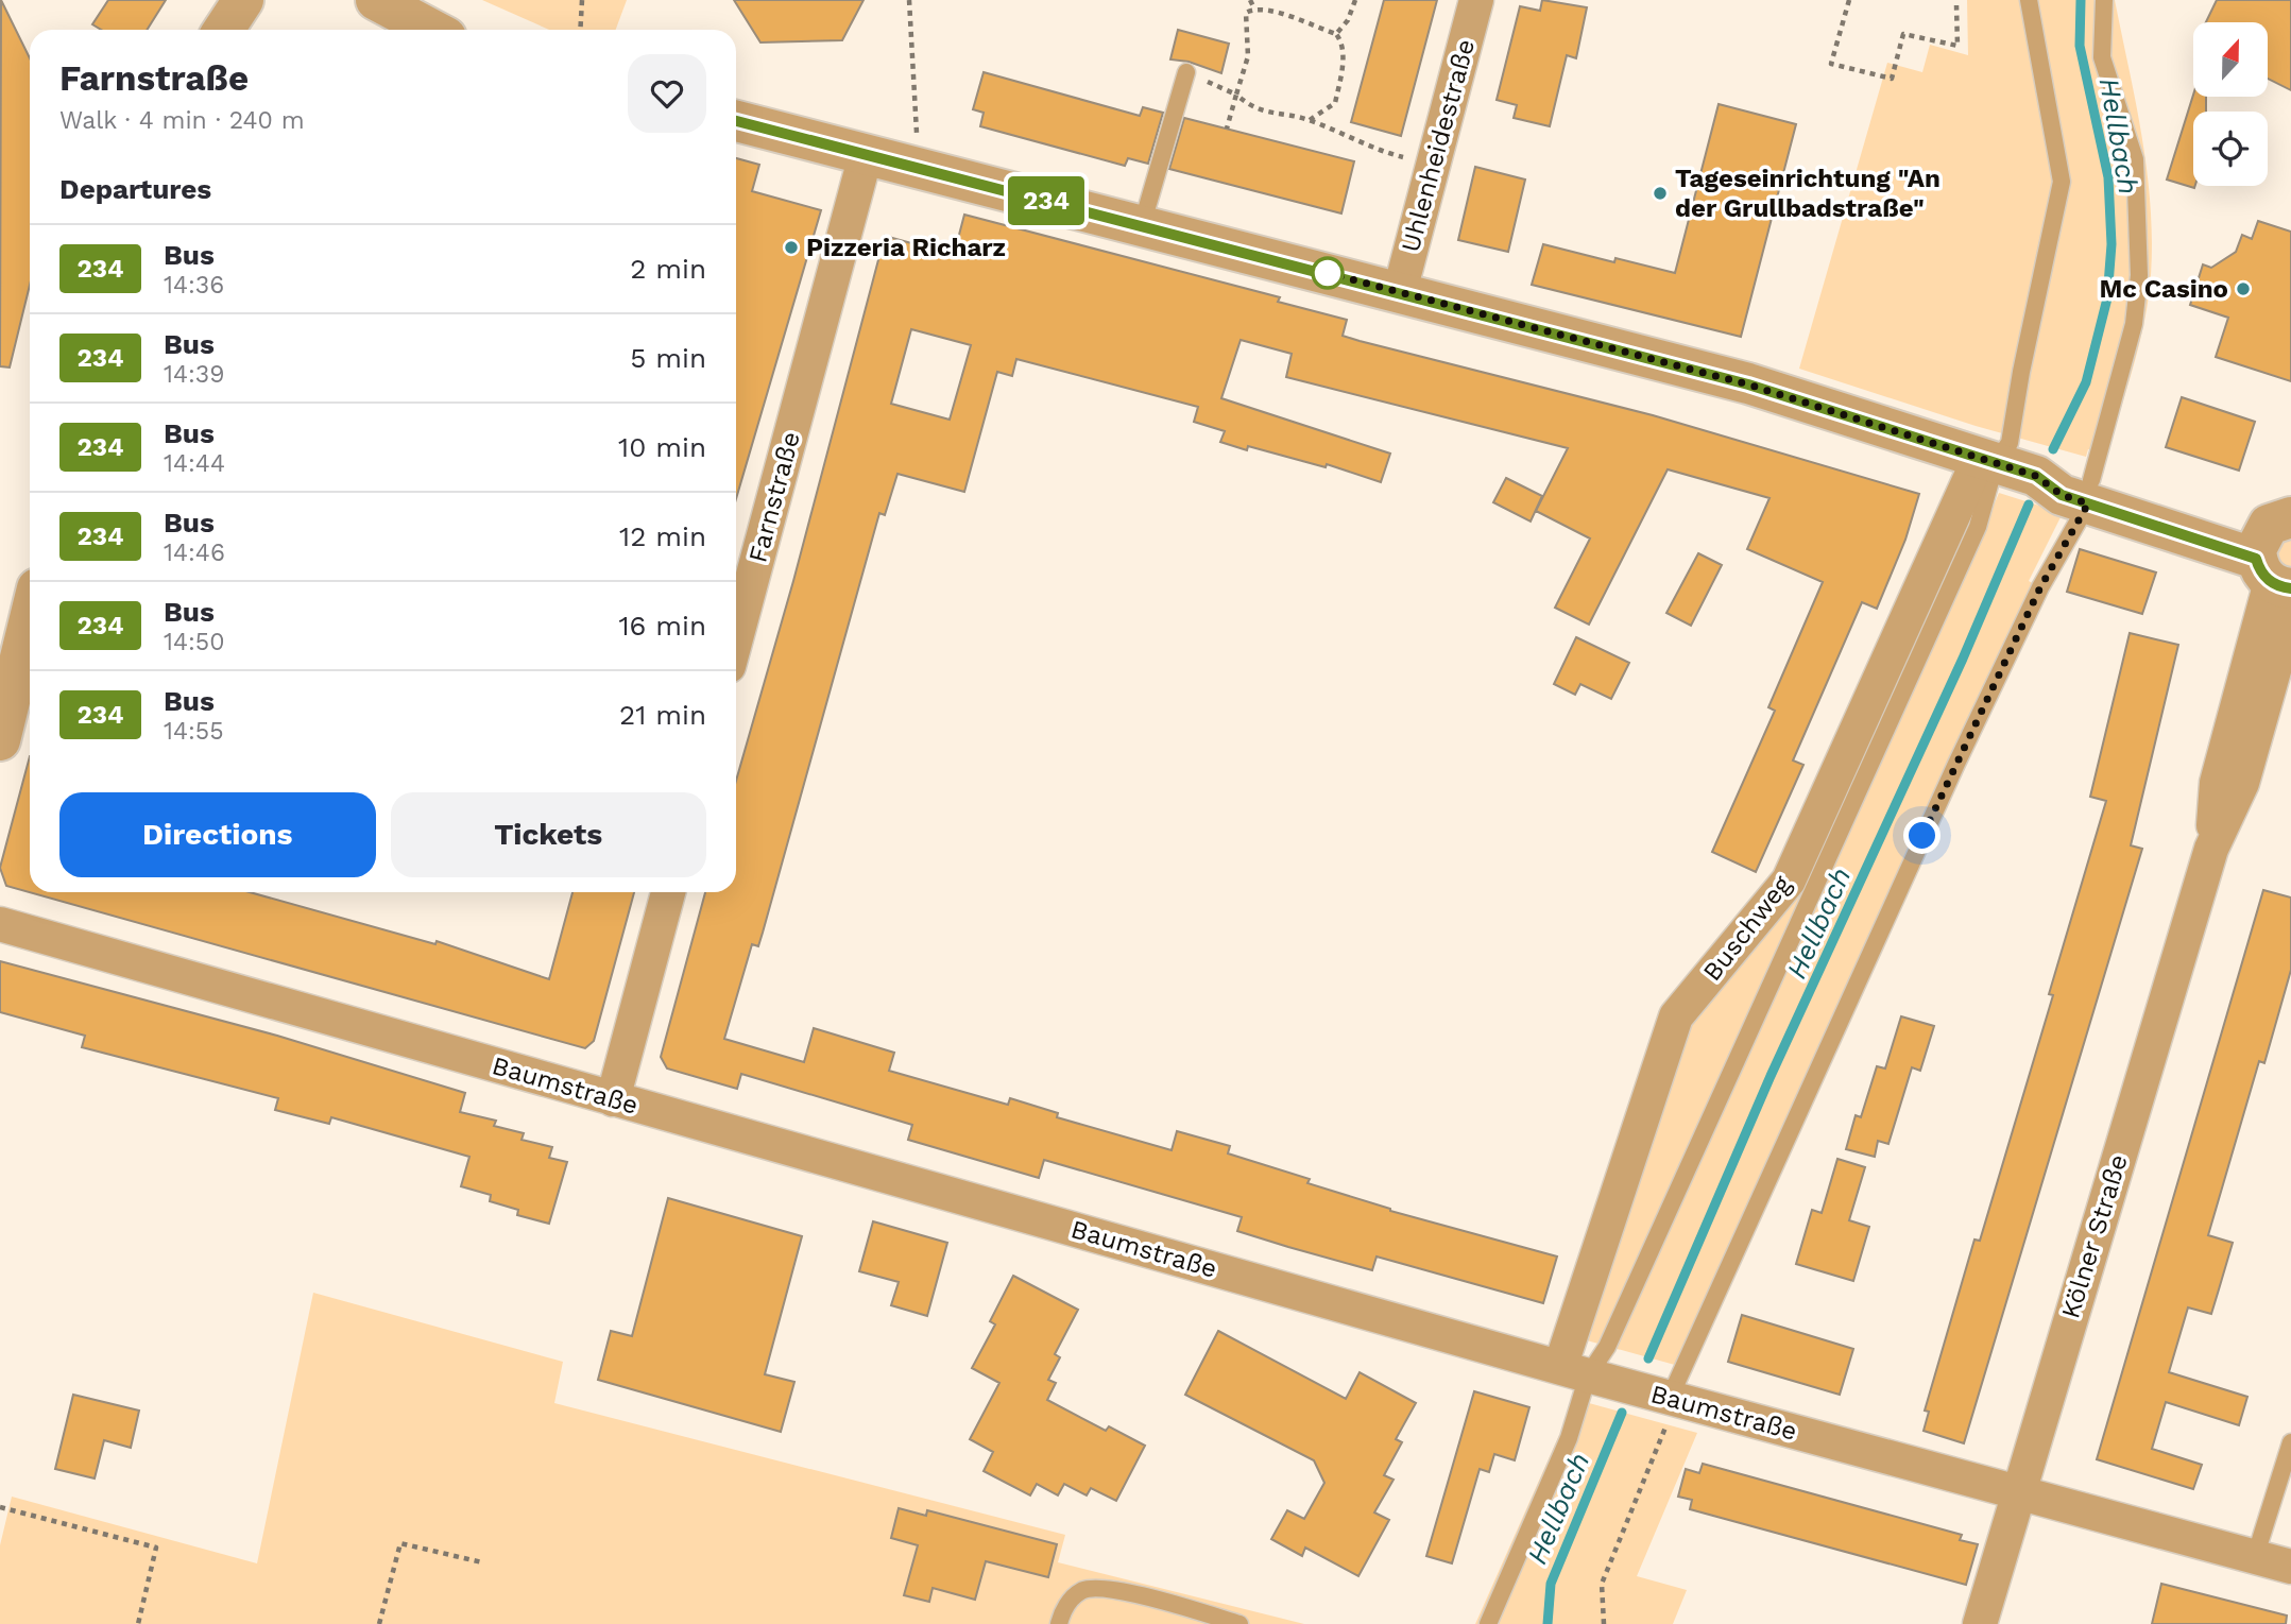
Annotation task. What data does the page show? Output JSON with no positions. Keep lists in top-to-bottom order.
{
  "streets": {
    "street": [
      "Uhlenheidestraße",
      "Farnstraße",
      "Buschweg",
      "Baumstraße",
      "Kölner Straße"
    ]
  },
  "crossings": [
    ["Buschweg", "Baumstraße"],
    ["Baumstraße", "Kölner Straße"]
  ],
  "water": ["Hellbach"],
  "places": ["Tageseinrichtung \"An der Grullbadstraße\"", "Pizzeria Richarz", "Mc Casino"],
  "lines": ["bus line 234"],
  "north": "top",
  "page": {
    "on_map": "234",
    "heading": [
      ["Farnstraße", "Walk · 4 min · 240 m"],
      "Departures"
    ],
    "list": [
      {
        "mark": "234",
        "name": "Bus",
        "note": "14:36",
        "value": "2 min"
      },
      {
        "mark": "234",
        "name": "Bus",
        "note": "14:39",
        "value": "5 min"
      },
      {
        "mark": "234",
        "name": "Bus",
        "note": "14:44",
        "value": "10 min"
      },
      {
        "mark": "234",
        "name": "Bus",
        "note": "14:46",
        "value": "12 min"
      },
      {
        "mark": "234",
        "name": "Bus",
        "note": "14:50",
        "value": "16 min"
      },
      {
        "mark": "234",
        "name": "Bus",
        "note": "14:55",
        "value": "21 min"
      }
    ],
    "buttons": ["Directions", "Tickets"]
  }
}
